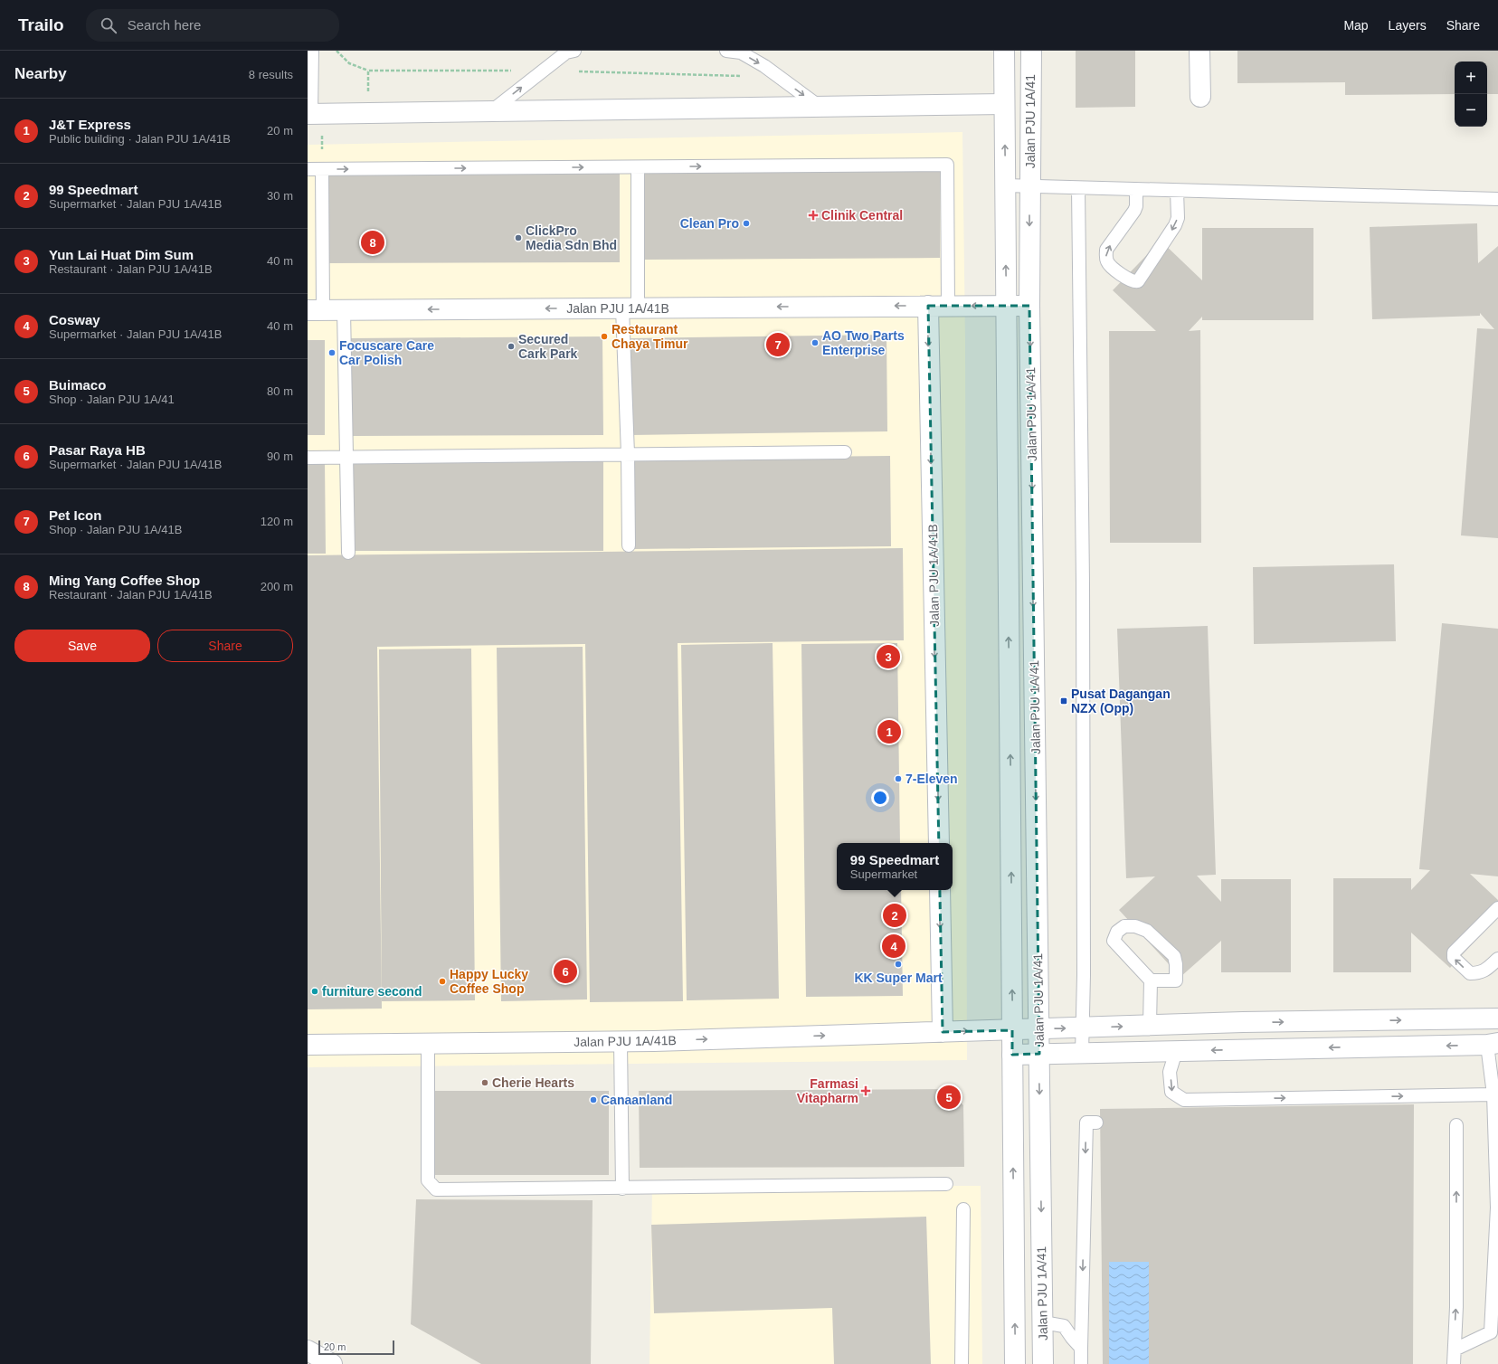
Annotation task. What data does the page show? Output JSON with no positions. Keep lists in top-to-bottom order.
{
  "streets": {
    "street": ["Jalan PJU 1A/41", "Jalan PJU 1A/41B"]
  },
  "crossings": [
    ["Jalan PJU 1A/41", "Jalan PJU 1A/41B"]
  ],
  "places": {
    "health": ["Clinik Central", "Farmasi Vitapharm"],
    "other": [
      "Clean Pro",
      "ClickPro Media Sdn Bhd",
      "Restaurant Chaya Timur",
      "AO Two Parts Enterprise",
      "Secured Cark Park",
      "Focuscare Care Car Polish",
      "7-Eleven",
      "KK Super Mart",
      "Happy Lucky Coffee Shop",
      "furniture second",
      "Cherie Hearts",
      "Canaanland"
    ],
    "transit": ["Pusat Dagangan NZX (Opp)"]
  },
  "scale_bar": "20 m",
  "page": {
    "header": "Trailo",
    "search": "Search here",
    "nav": ["Map", "Layers", "Share"],
    "heading": ["Nearby", "8 results"],
    "map_buttons": ["+", "−"],
    "list": [
      {
        "mark": "1",
        "name": "J&T Express",
        "note": "Public building · Jalan PJU 1A/41B",
        "value": "20 m"
      },
      {
        "mark": "2",
        "name": "99 Speedmart",
        "note": "Supermarket · Jalan PJU 1A/41B",
        "value": "30 m"
      },
      {
        "mark": "3",
        "name": "Yun Lai Huat Dim Sum",
        "note": "Restaurant · Jalan PJU 1A/41B",
        "value": "40 m"
      },
      {
        "mark": "4",
        "name": "Cosway",
        "note": "Supermarket · Jalan PJU 1A/41B",
        "value": "40 m"
      },
      {
        "mark": "5",
        "name": "Buimaco",
        "note": "Shop · Jalan PJU 1A/41",
        "value": "80 m"
      },
      {
        "mark": "6",
        "name": "Pasar Raya HB",
        "note": "Supermarket · Jalan PJU 1A/41B",
        "value": "90 m"
      },
      {
        "mark": "7",
        "name": "Pet Icon",
        "note": "Shop · Jalan PJU 1A/41B",
        "value": "120 m"
      },
      {
        "mark": "8",
        "name": "Ming Yang Coffee Shop",
        "note": "Restaurant · Jalan PJU 1A/41B",
        "value": "200 m"
      }
    ],
    "pins": [
      "8",
      "7",
      "3",
      "1",
      "2",
      "4",
      "6",
      "5"
    ],
    "buttons": ["Save", "Share"],
    "popup": ["99 Speedmart", "Supermarket"],
    "scale": "20 m"
  }
}
